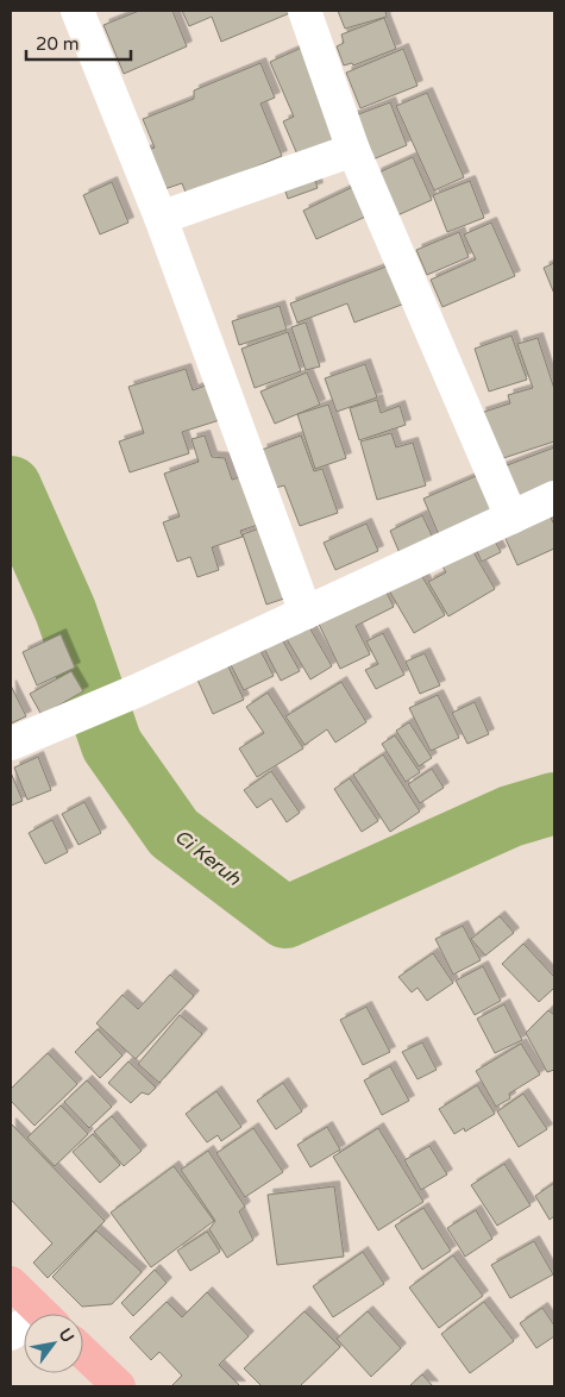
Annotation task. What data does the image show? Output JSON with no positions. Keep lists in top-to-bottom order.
{
  "water": ["Ci Keruh"],
  "scale_bar": "20 m",
  "north": "top right"
}
